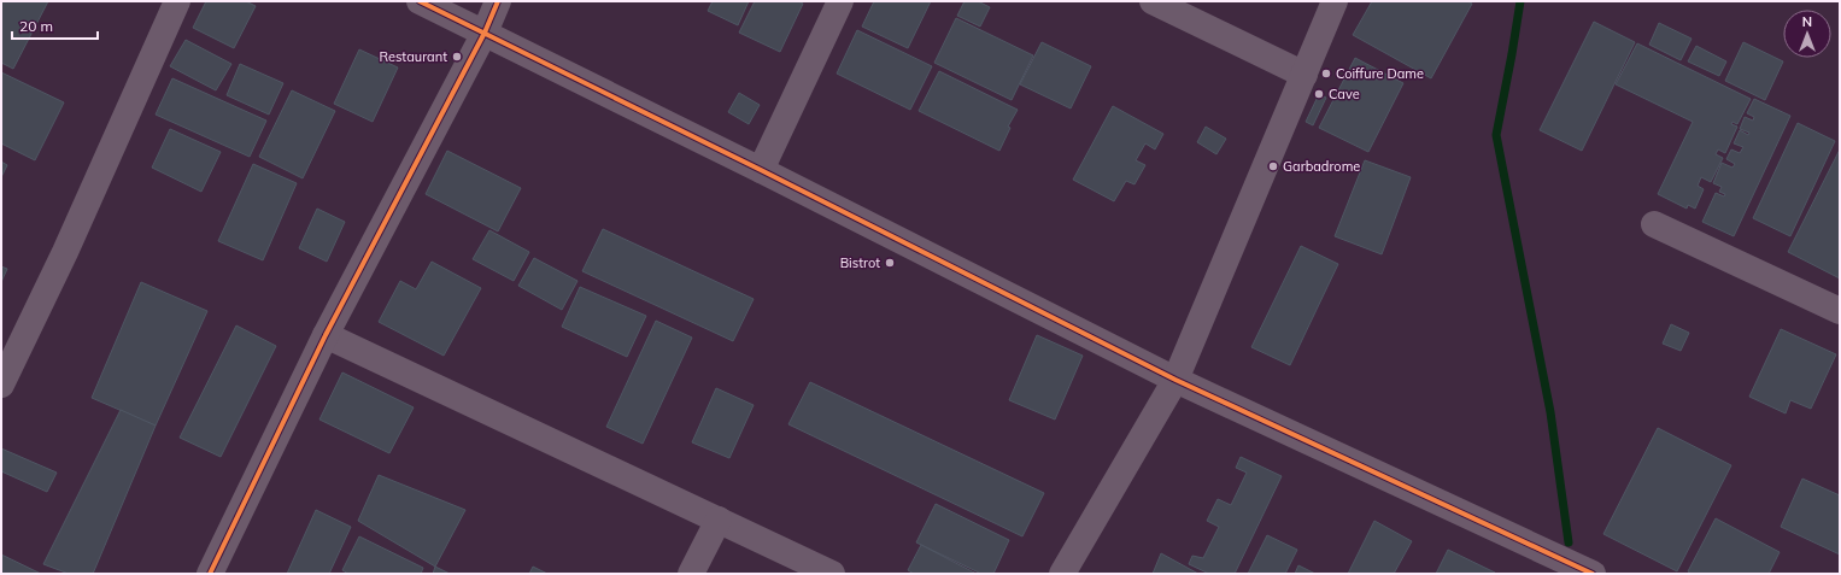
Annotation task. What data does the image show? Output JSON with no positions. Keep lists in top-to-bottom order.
{
  "places": [
    "Restaurant",
    "Coiffure Dame",
    "Cave",
    "Garbadrome",
    "Bistrot"
  ],
  "scale_bar": "20 m",
  "north": "top"
}
